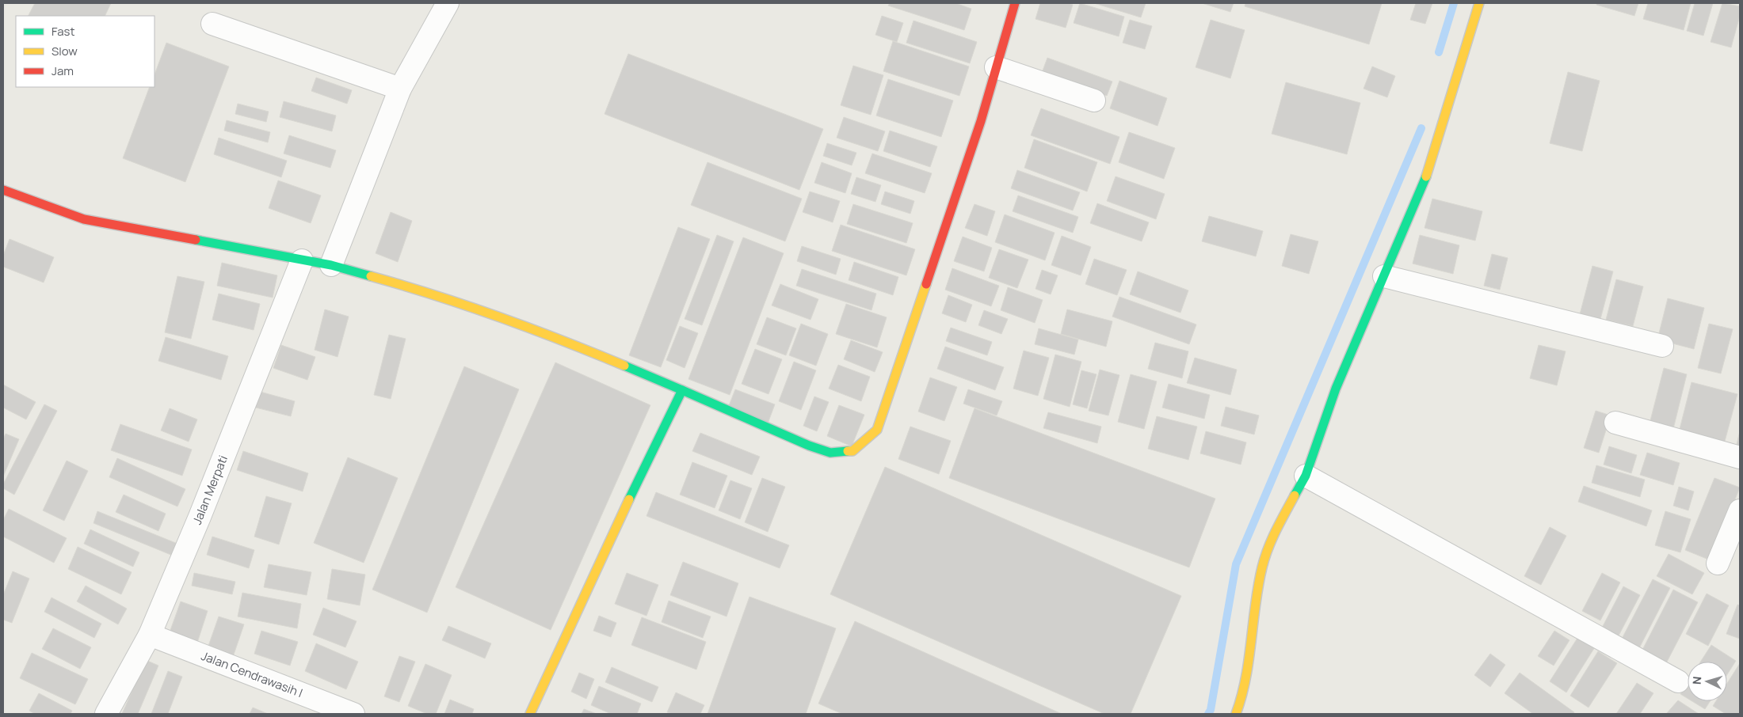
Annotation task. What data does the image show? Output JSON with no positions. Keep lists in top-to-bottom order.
{
  "streets": {
    "street": ["Jalan Merpati", "Jalan Cendrawasih I"]
  },
  "crossings": [
    ["Jalan Merpati", "Jalan Cendrawasih I"]
  ],
  "legend": ["Fast", "Slow", "Jam"],
  "north": "left"
}
